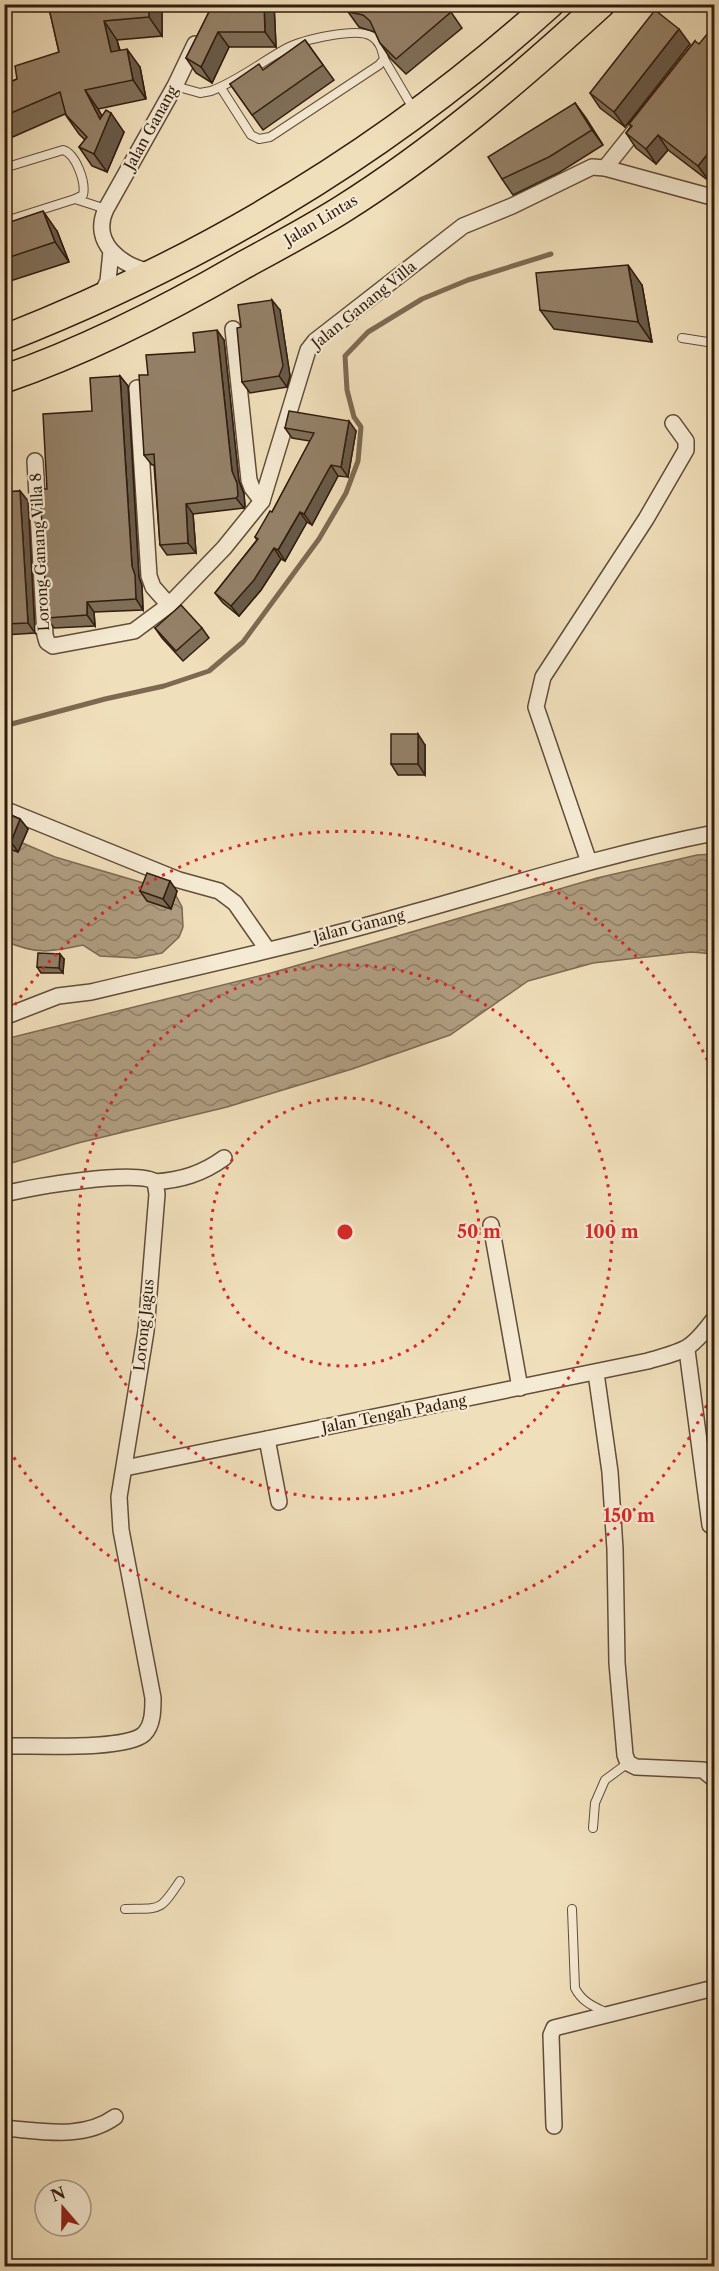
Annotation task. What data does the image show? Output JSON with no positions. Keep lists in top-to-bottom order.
{
  "streets": {
    "highway": ["Jalan Lintas"],
    "street": [
      "Jalan Ganang",
      "Jalan Ganang Villa",
      "Lorong Ganang Villa 8",
      "Lorong Jagus",
      "Jalan Tengah Padang"
    ]
  },
  "crossings": [
    ["Jalan Ganang Villa", "Lorong Ganang Villa 8"],
    ["Lorong Jagus", "Jalan Tengah Padang"]
  ],
  "north": "top",
  "rings": ["50 m", "100 m", "150 m"]
}
